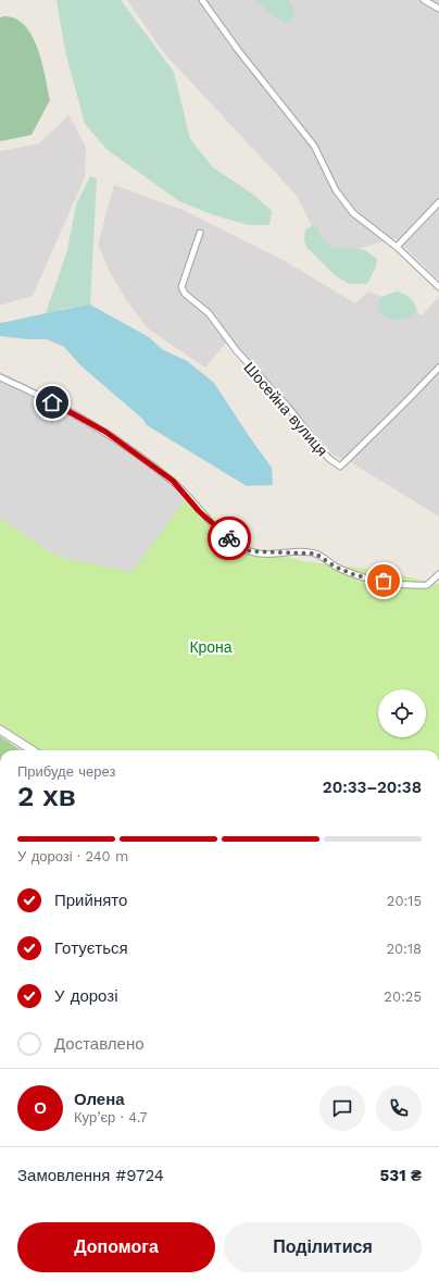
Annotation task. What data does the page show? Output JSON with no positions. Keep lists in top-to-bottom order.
{
  "streets": {
    "street": ["Шосейна вулиця"]
  },
  "parks": ["Крона"],
  "page": {
    "heading": ["2 хв", "Прибуде через", "20:33–20:38"],
    "panel": [
      "Олена",
      "Кур’єр · 4.7",
      "Замовлення #9724",
      "531 ₴"
    ],
    "bar": "У дорозі · 240 m",
    "list": [
      ["Прийнято", "20:15"],
      ["Готується", "20:18"],
      ["У дорозі", "20:25"],
      "Доставлено"
    ],
    "round": "О",
    "buttons": ["Допомога", "Поділитися"]
  }
}
